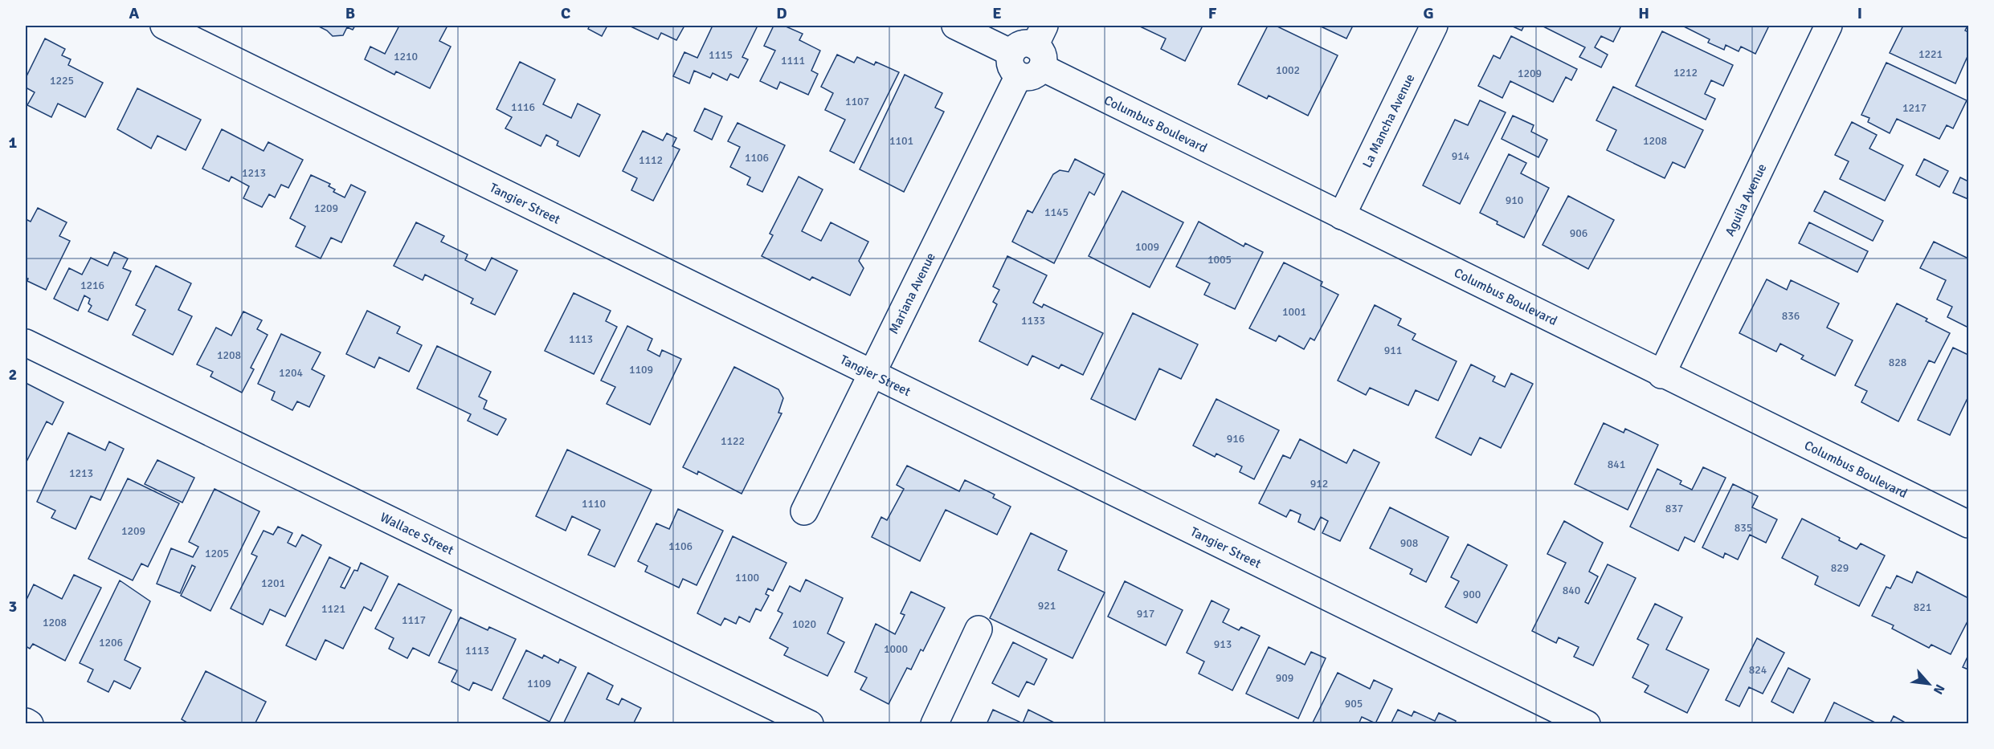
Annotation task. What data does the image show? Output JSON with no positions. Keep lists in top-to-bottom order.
{
  "streets": {
    "street": [
      "La Mancha Avenue",
      "Columbus Boulevard",
      "Aguila Avenue",
      "Tangier Street",
      "Mariana Avenue",
      "Wallace Street"
    ]
  },
  "crossings": [
    ["La Mancha Avenue", "Columbus Boulevard"],
    ["Columbus Boulevard", "Aguila Avenue"],
    ["Columbus Boulevard", "Mariana Avenue"],
    ["Tangier Street", "Mariana Avenue"]
  ],
  "house_numbers": [
    "1221",
    "1115",
    "1210",
    "1111",
    "1002",
    "1212",
    "1209",
    "1225",
    "1107",
    "1116",
    "1217",
    "1101",
    "1208",
    "914",
    "1106",
    "1112",
    "1213",
    "910",
    "1209",
    "1145",
    "906",
    "1009",
    "1005",
    "1216",
    "1001",
    "836",
    "1133",
    "1113",
    "911",
    "1208",
    "828",
    "1109",
    "1204",
    "916",
    "1122",
    "841",
    "1213",
    "912",
    "1110",
    "837",
    "835",
    "1209",
    "908",
    "1106",
    "1205",
    "829",
    "1100",
    "1201",
    "840",
    "900",
    "921",
    "821",
    "1121",
    "917",
    "1117",
    "1208",
    "1020",
    "1206",
    "913",
    "1000",
    "1113",
    "824",
    "909",
    "1109",
    "905"
  ],
  "north": "bottom right",
  "grid": {
    "columns": [
      "A",
      "B",
      "C",
      "D",
      "E",
      "F",
      "G",
      "H",
      "I"
    ],
    "rows": ["1", "2", "3"]
  }
}
